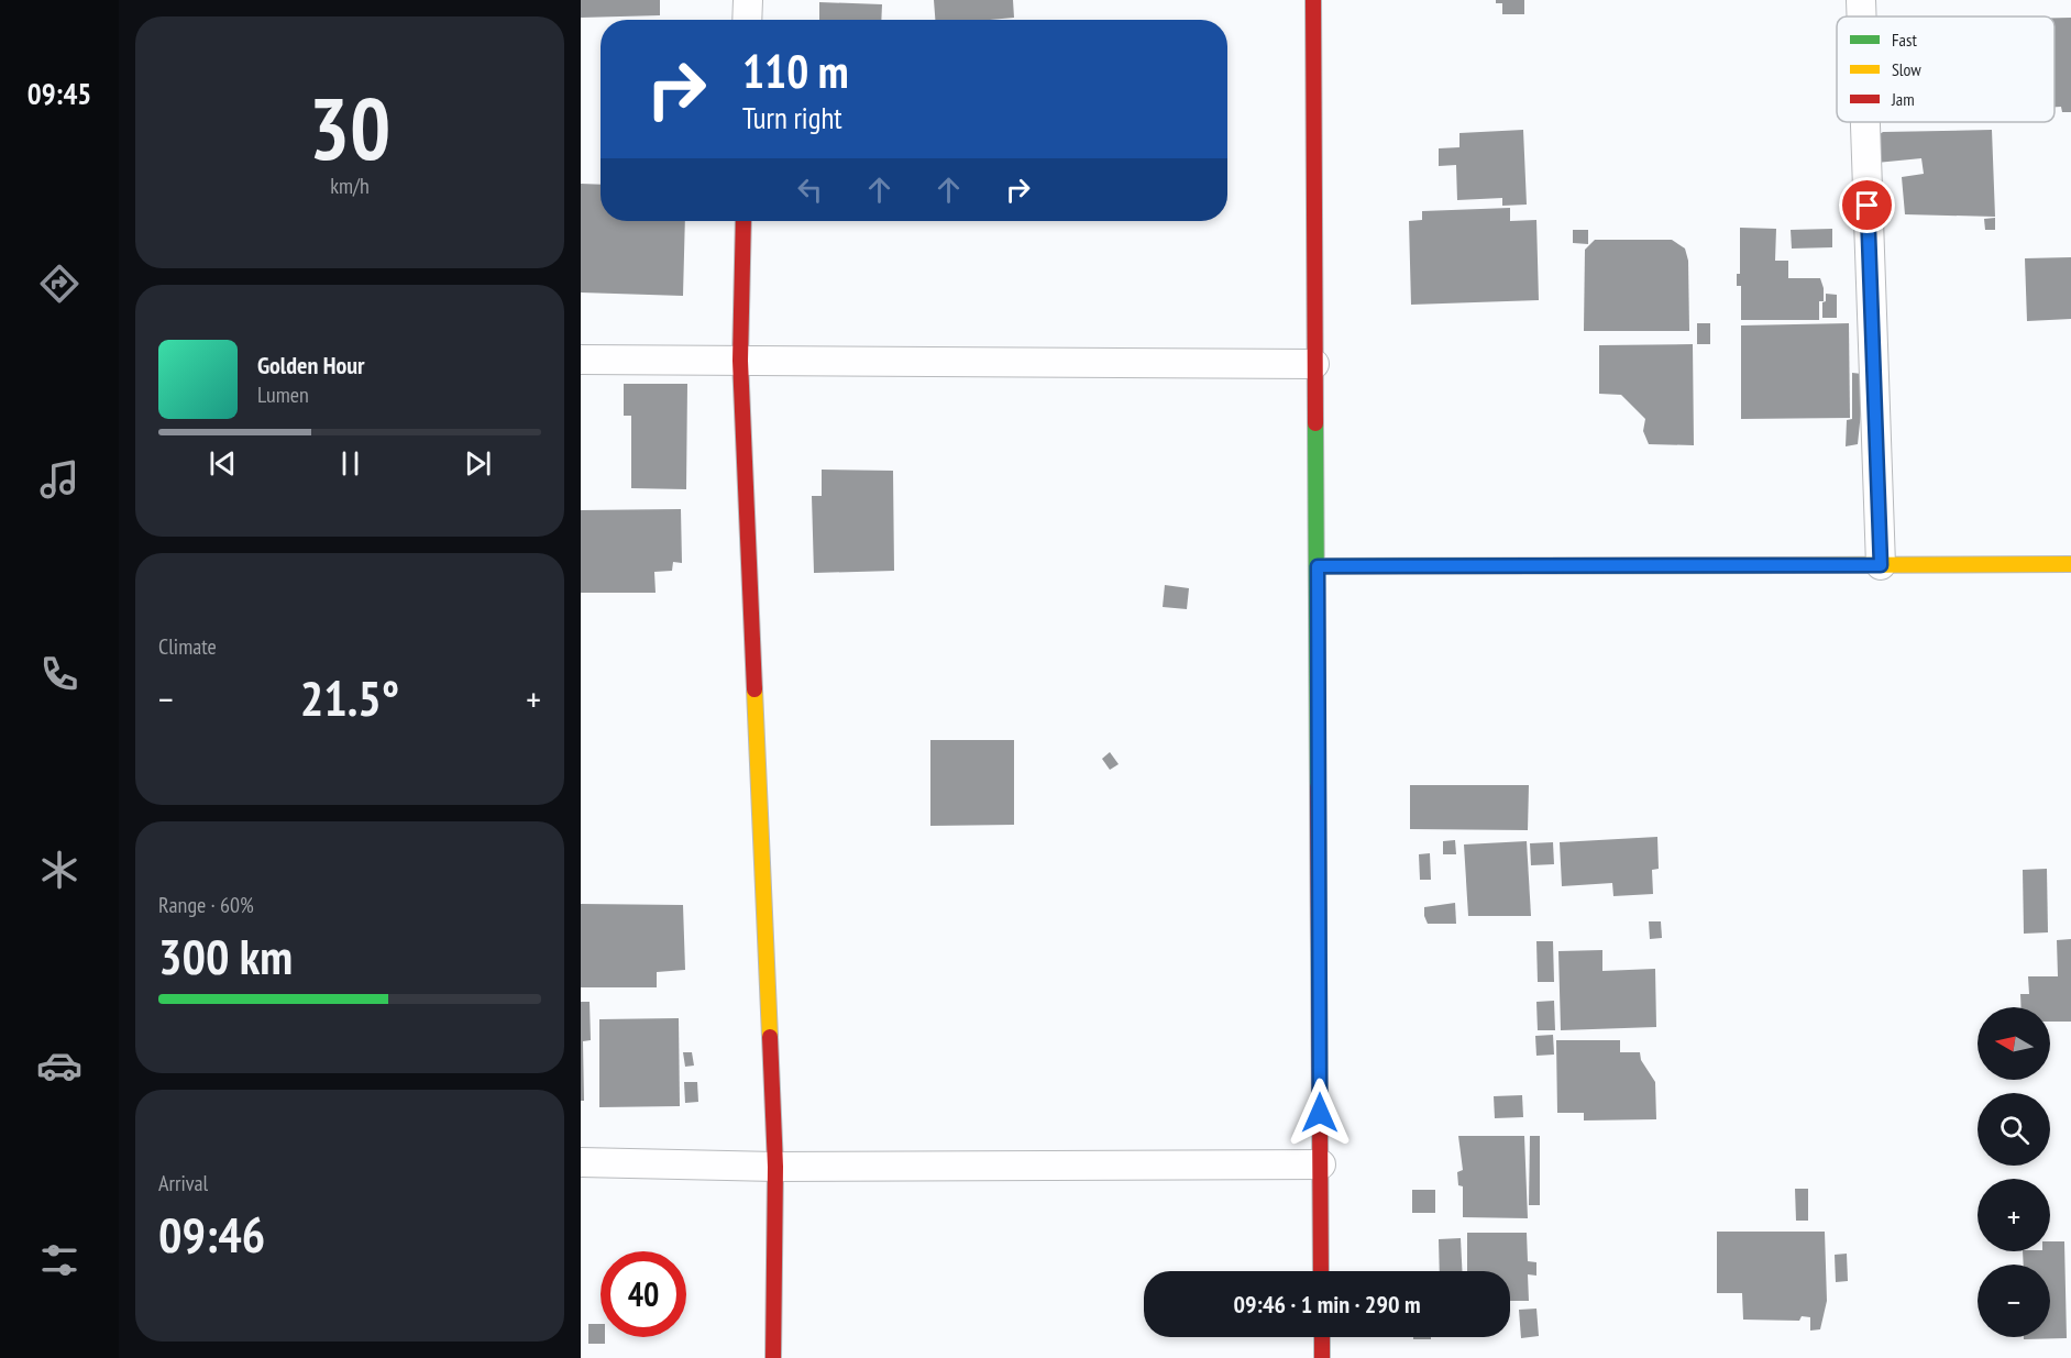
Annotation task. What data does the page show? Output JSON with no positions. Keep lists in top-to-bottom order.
{
  "legend": ["Fast", "Slow", "Jam"],
  "north": "left",
  "page": {
    "tabs": "09:45",
    "tile": [
      ["30", "km/h"],
      "Climate",
      ["Range · 60%", "300 km"],
      ["Arrival", "09:46"]
    ],
    "turn": ["110 m", "Turn right"],
    "song": ["Golden Hour", "Lumen"],
    "heat": ["−", "21.5°", "+"],
    "map_buttons": ["+", "−"],
    "limit": "40",
    "trip": "09:46 · 1 min · 290 m"
  }
}
